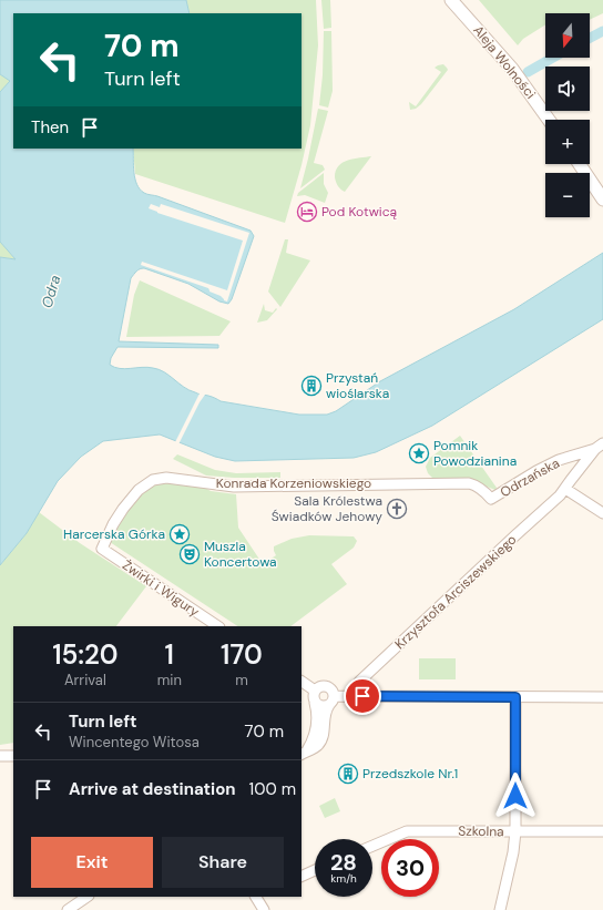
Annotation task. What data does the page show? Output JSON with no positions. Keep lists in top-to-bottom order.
{
  "streets": {
    "street": [
      "Aleja Wolności",
      "Odrzańska",
      "Konrada Korzeniowskiego",
      "Żwirki i Wigury",
      "Krzysztofa Arciszewskiego",
      "Szkolna"
    ]
  },
  "crossings": [
    ["Odrzańska", "Konrada Korzeniowskiego"],
    ["Odrzańska", "Krzysztofa Arciszewskiego"],
    ["Konrada Korzeniowskiego", "Żwirki i Wigury"]
  ],
  "water": ["Odra"],
  "places": {
    "hotel": ["Pod Kotwicą"],
    "building": ["Przystań wioślarska", "Przedszkole Nr.1"],
    "place": ["Pomnik Powodzianina", "Harcerska Górka"],
    "church": ["Sala Królestwa Świadków Jehowy"],
    "theatre": ["Muszla Koncertowa"]
  },
  "north": "bottom",
  "page": {
    "map_buttons": ["+", "−"],
    "turn": ["70 m", "Turn left"],
    "then": "Then",
    "eta": [
      "15:20",
      "Arrival",
      "1",
      "min",
      "170",
      "m"
    ],
    "list": [
      {
        "name": "Turn left",
        "note": "Wincentego Witosa",
        "value": "70 m"
      },
      {
        "name": "Arrive at destination",
        "value": "100 m"
      }
    ],
    "buttons": ["Exit", "Share"],
    "speed": "28 km/h",
    "limit": "30"
  }
}
